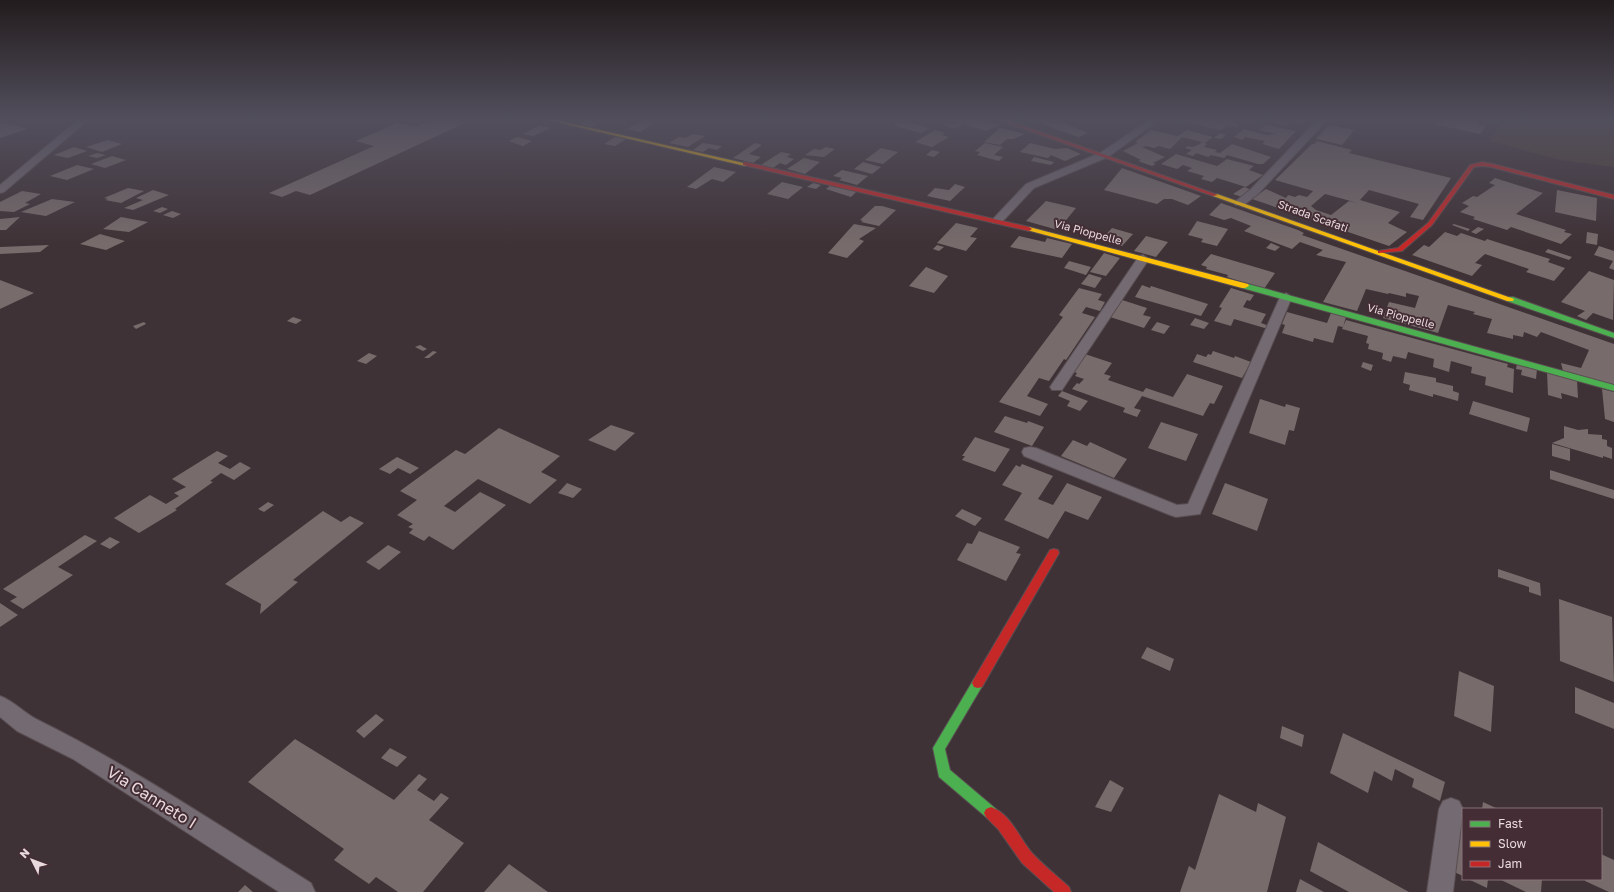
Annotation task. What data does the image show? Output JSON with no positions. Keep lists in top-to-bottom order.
{
  "streets": {
    "street": ["Strada Scafati", "Via Pioppelle", "Via Canneto I"]
  },
  "legend": ["Fast", "Slow", "Jam"],
  "north": "top left"
}
